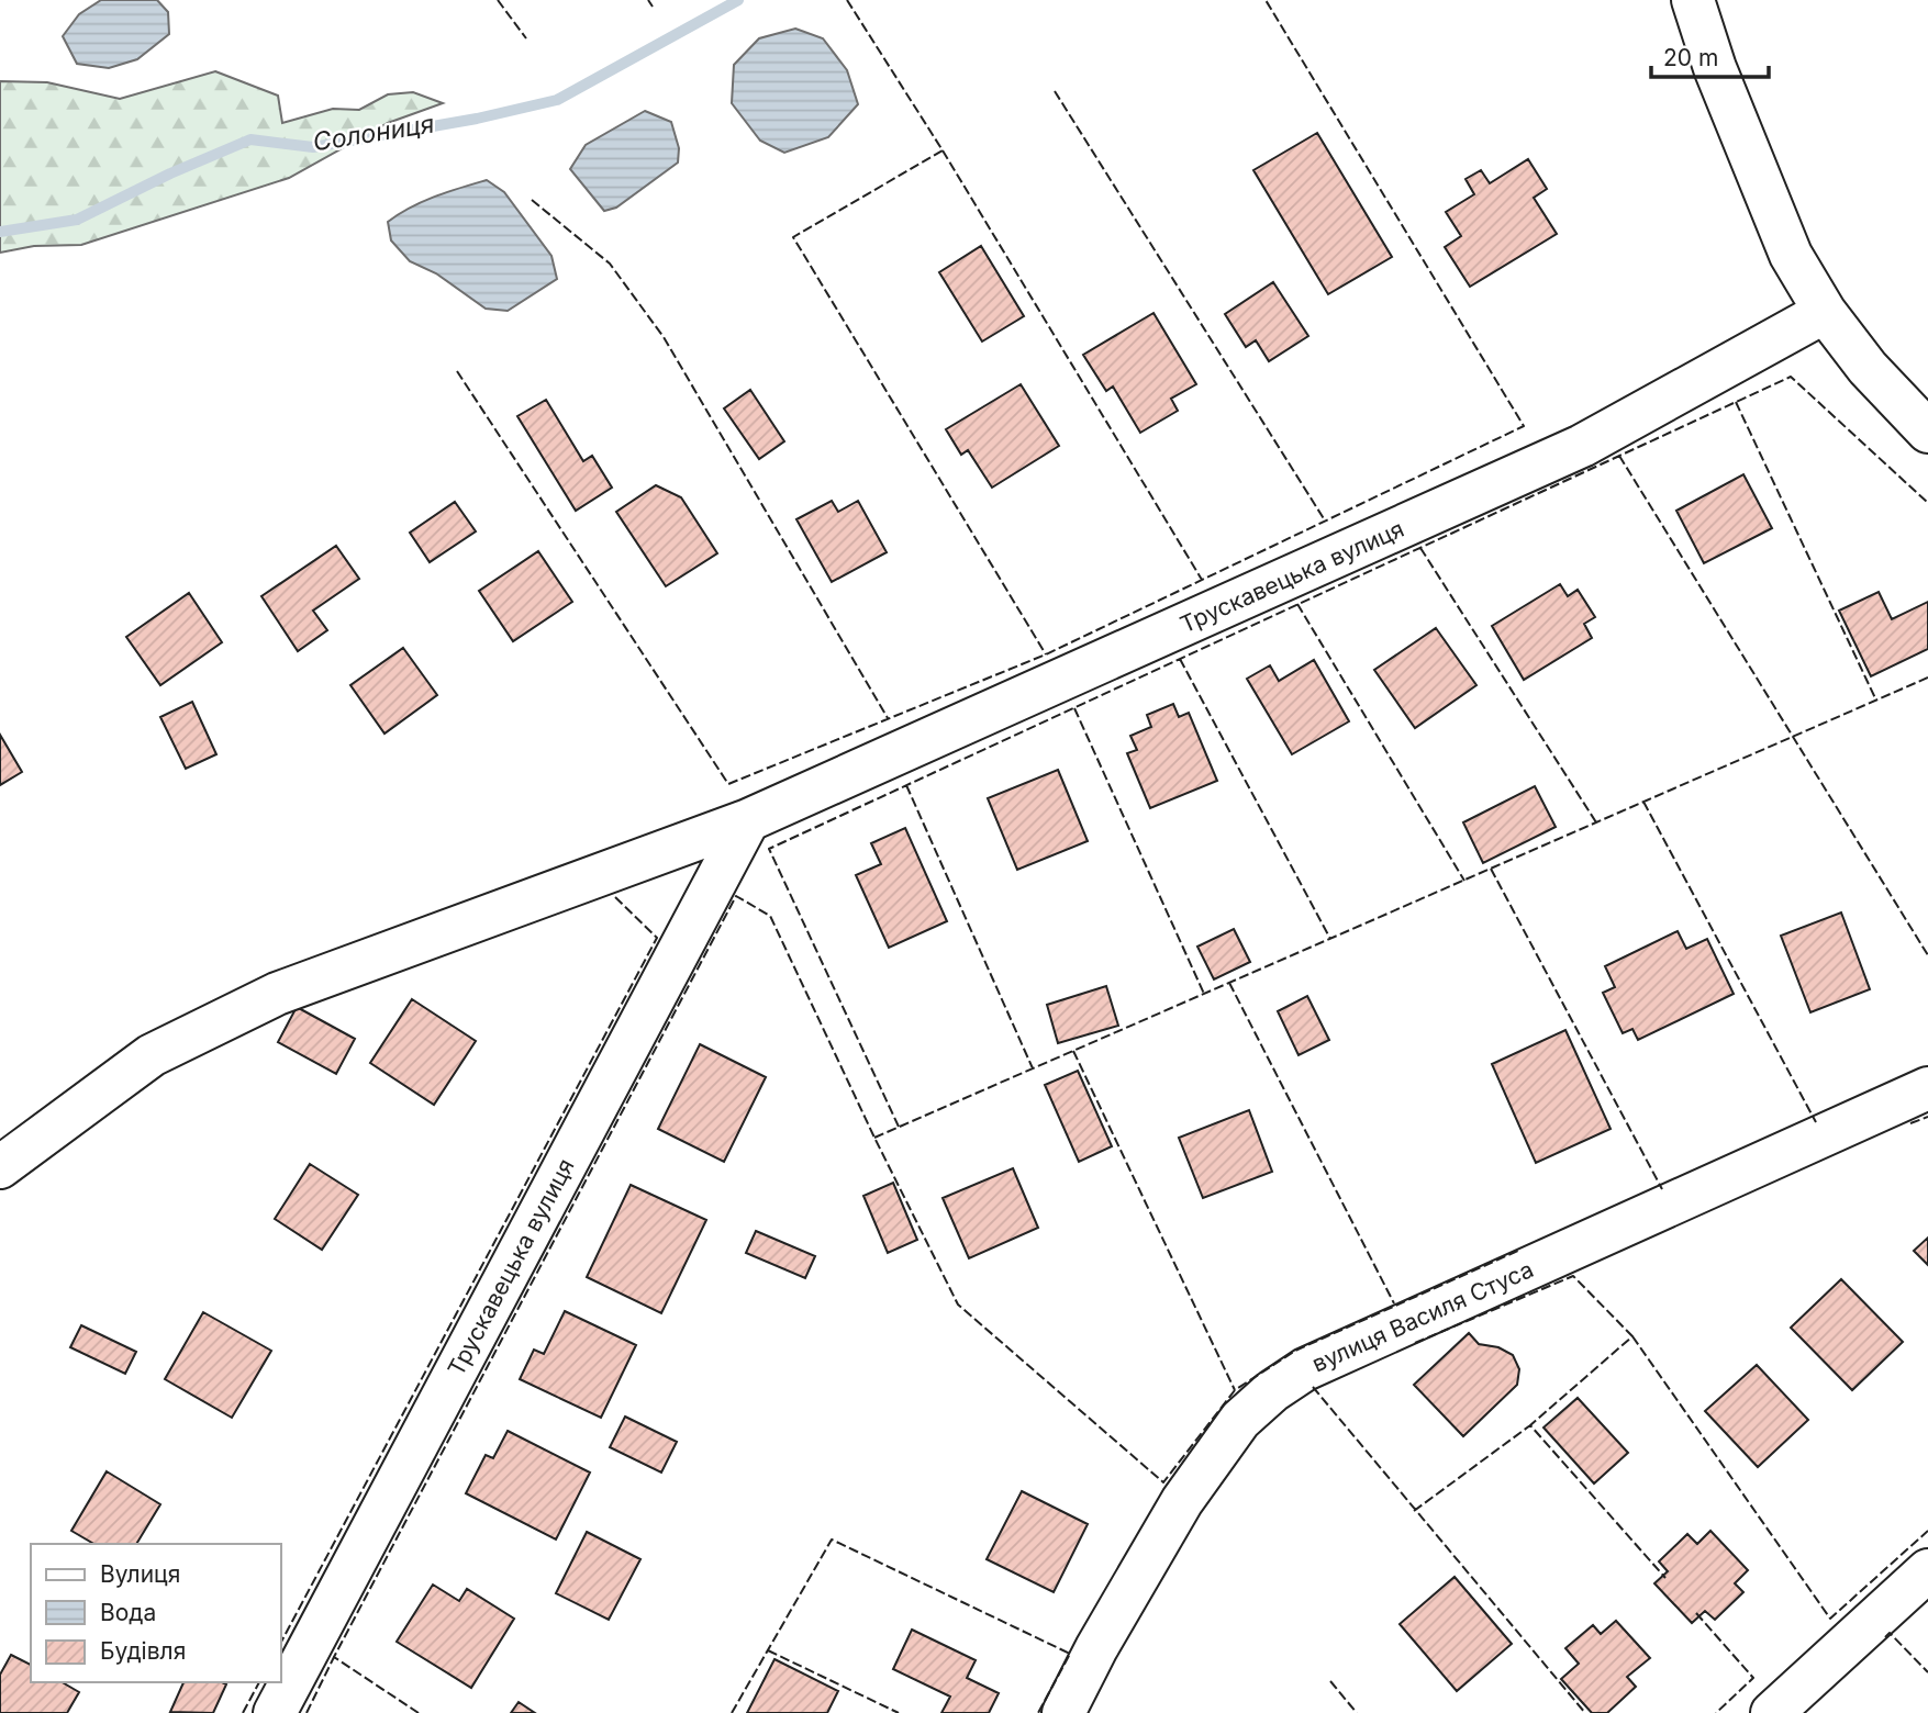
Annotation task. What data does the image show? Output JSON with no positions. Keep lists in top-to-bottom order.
{
  "streets": {
    "street": ["Трускавецька вулиця", "вулиця Василя Стуса"]
  },
  "water": ["Солониця"],
  "legend": ["Вулиця", "Вода", "Будівля"],
  "scale_bar": "20 m"
}
